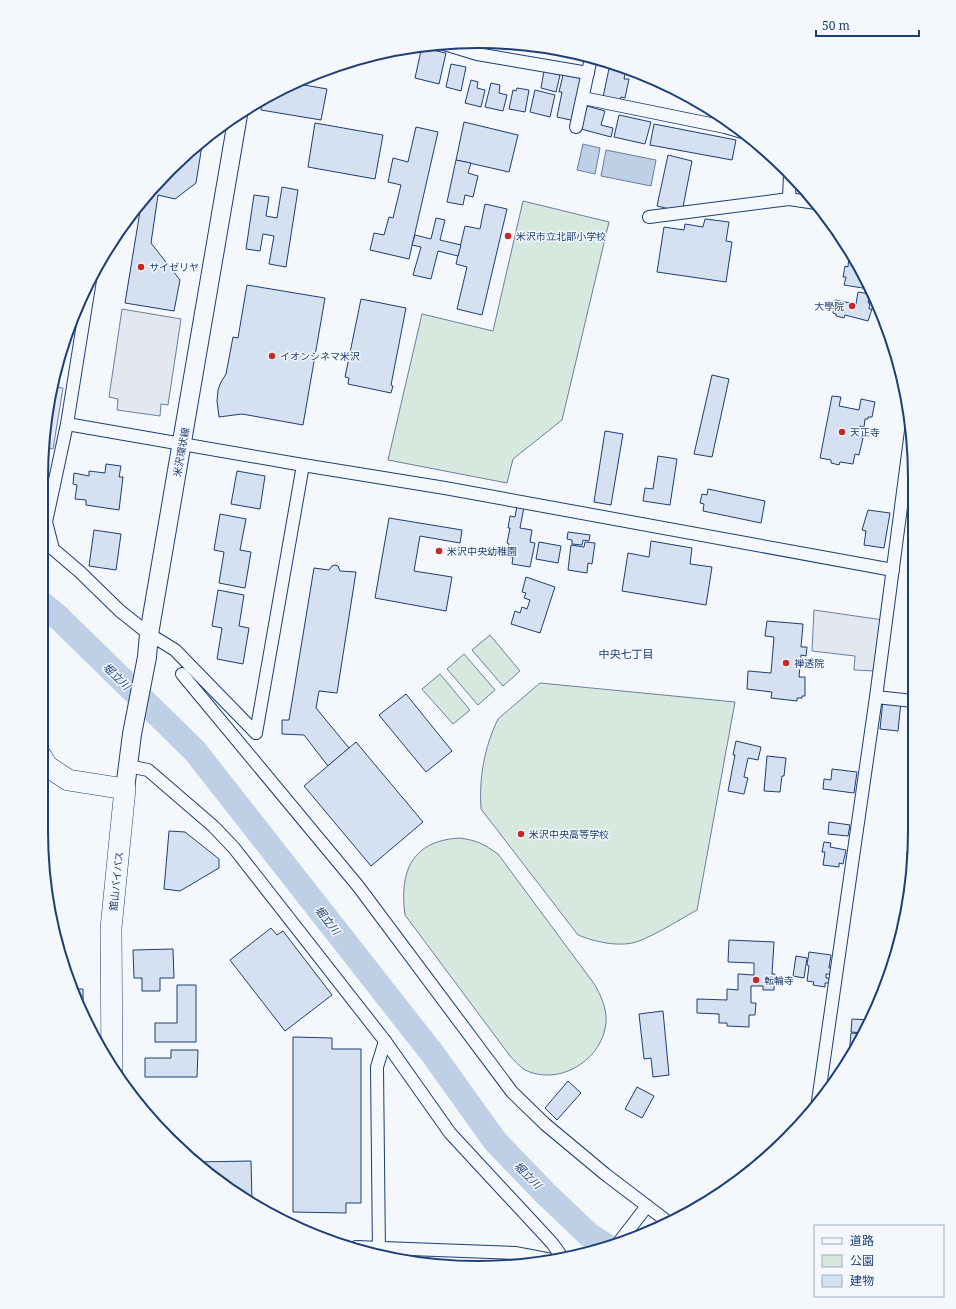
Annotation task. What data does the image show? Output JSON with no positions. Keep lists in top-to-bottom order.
{
  "streets": {
    "highway": ["舘山バイパス"],
    "main road": ["米沢環状線"]
  },
  "crossings": [
    ["米沢環状線", "舘山バイパス"]
  ],
  "districts": ["中央七丁目"],
  "water": ["堀立川"],
  "places": [
    "米沢市立北部小学校",
    "サイゼリヤ",
    "大學院",
    "イオンシネマ米沢",
    "天正寺",
    "米沢中央幼稚園",
    "禅透院",
    "米沢中央高等学校",
    "転輪寺"
  ],
  "legend": ["道路", "公園", "建物"],
  "scale_bar": "50 m"
}
